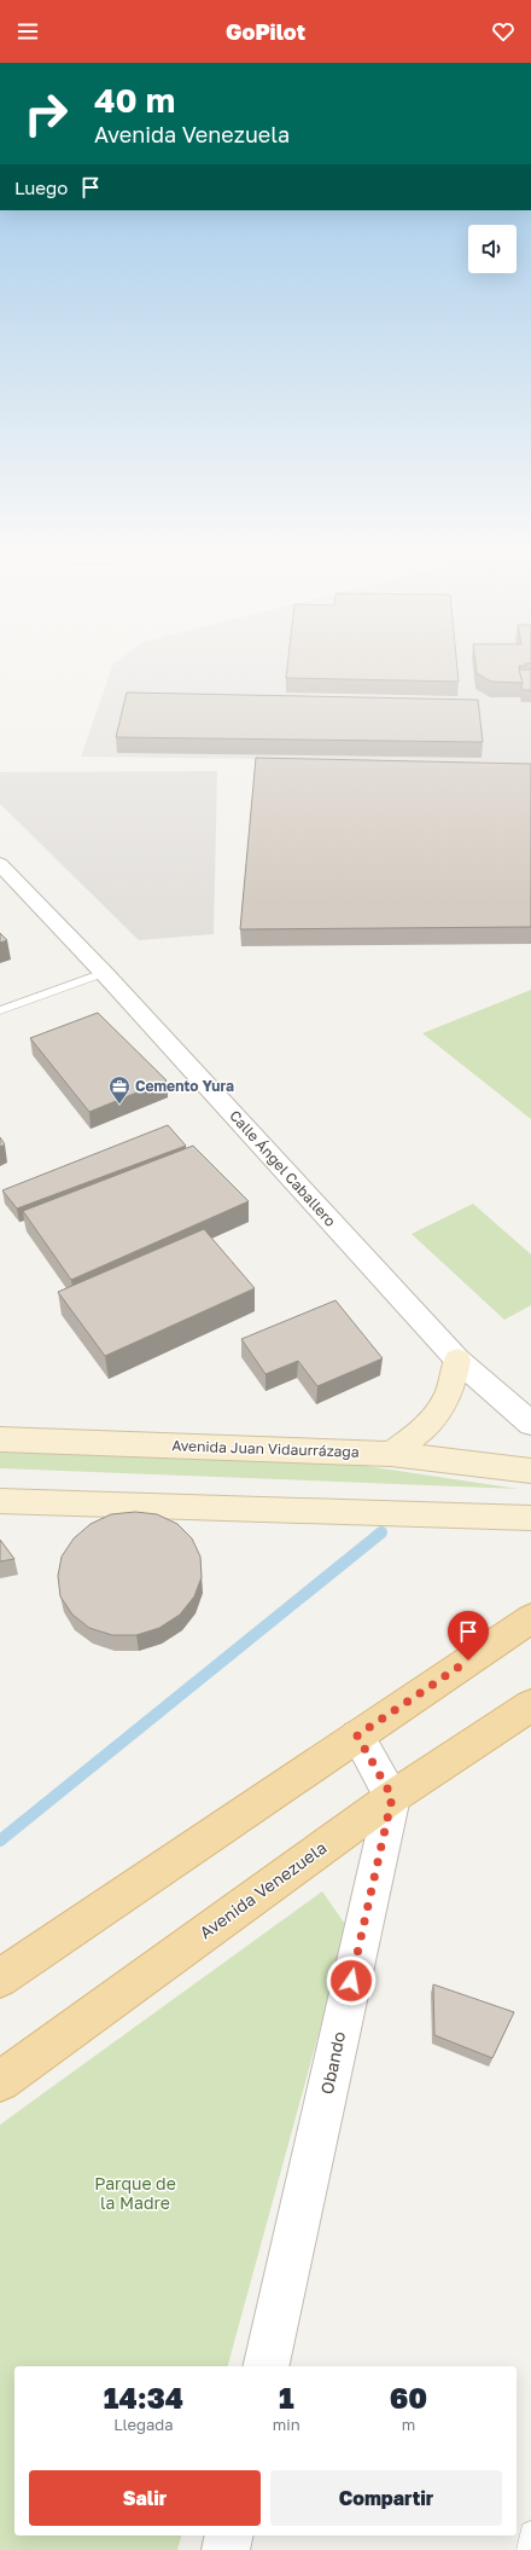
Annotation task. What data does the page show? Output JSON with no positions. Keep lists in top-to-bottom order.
{
  "streets": {
    "main road": ["Avenida Juan Vidaurrázaga", "Avenida Venezuela"],
    "street": ["Calle Ángel Caballero", "Obando"]
  },
  "crossings": [
    ["Avenida Venezuela", "Obando"]
  ],
  "parks": ["Parque de la Madre"],
  "places": {
    "office": ["Cemento Yura"]
  },
  "page": {
    "header": "GoPilot",
    "turn": ["40 m", "Avenida Venezuela"],
    "then": "Luego",
    "eta": [
      "14:34",
      "Llegada",
      "1",
      "min",
      "60",
      "m"
    ],
    "buttons": ["Salir", "Compartir"]
  }
}
